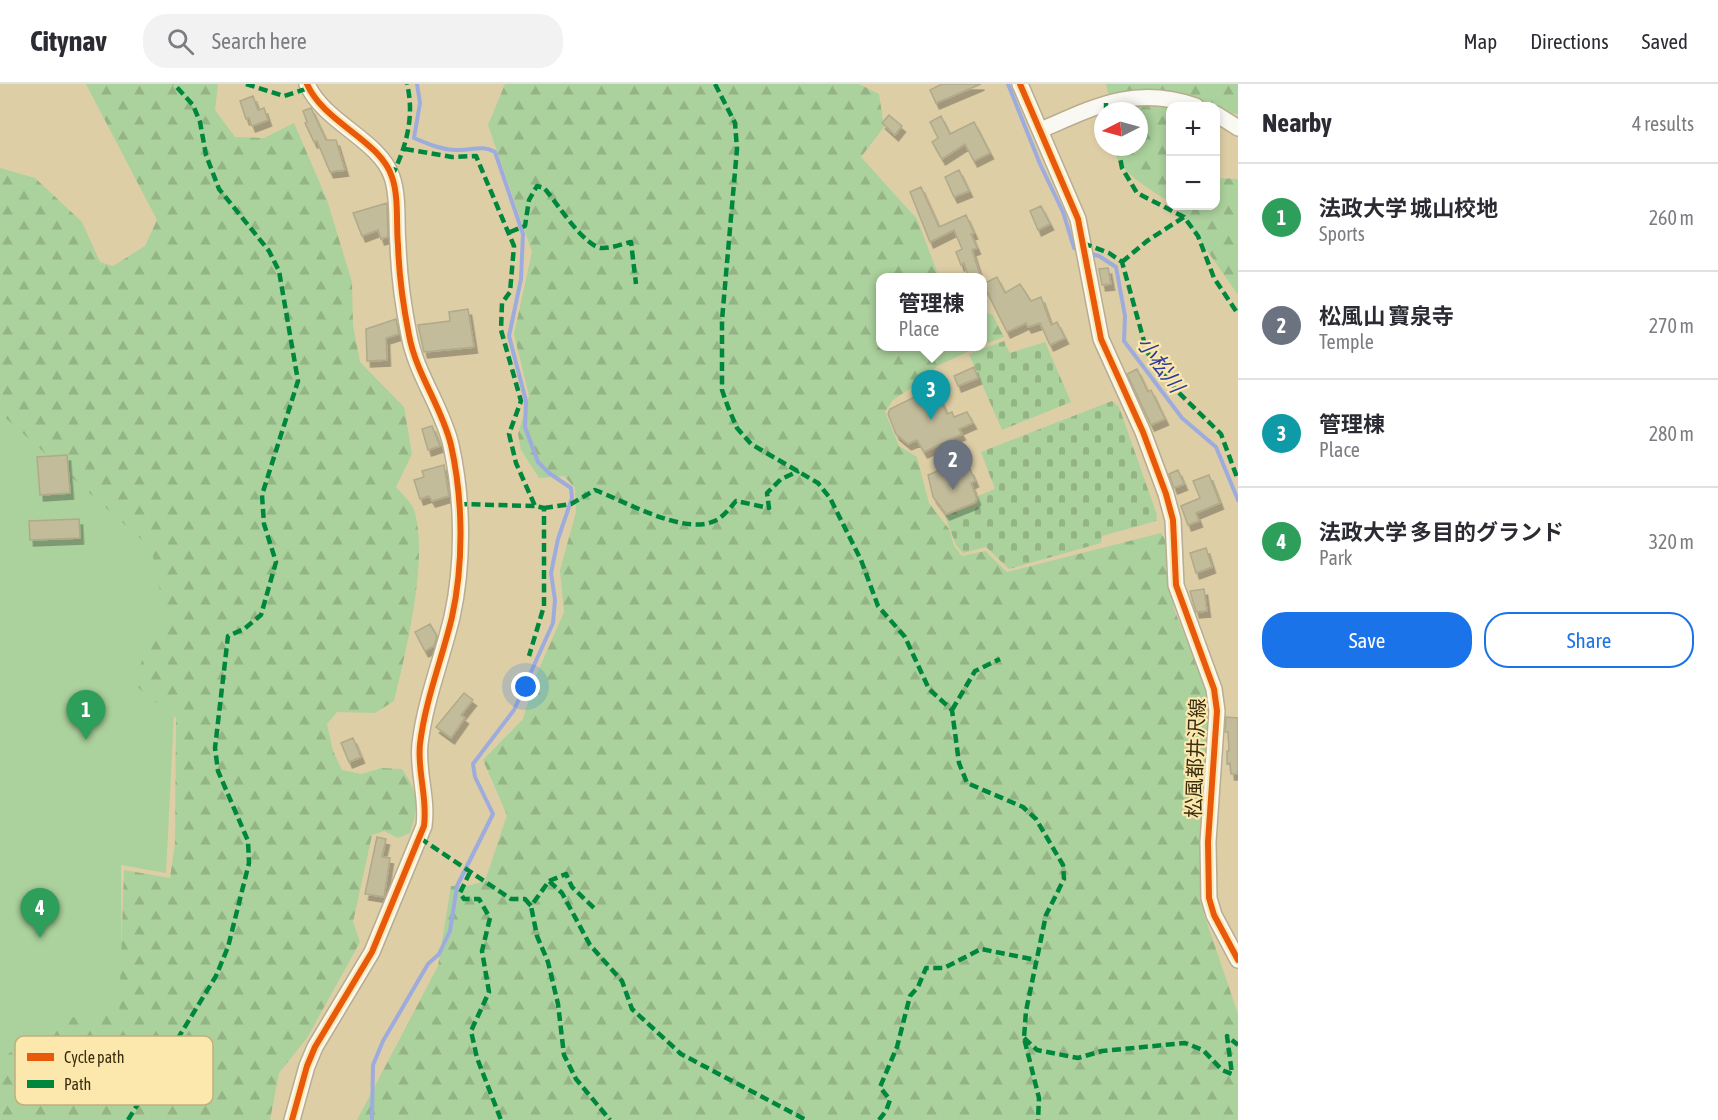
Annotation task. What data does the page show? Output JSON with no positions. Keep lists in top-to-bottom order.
{
  "streets": {
    "street": ["松風都井沢線"]
  },
  "water": ["小松川"],
  "legend": ["Cycle path", "Path"],
  "north": "left",
  "page": {
    "header": "Citynav",
    "search": "Search here",
    "nav": ["Map", "Directions", "Saved"],
    "heading": ["Nearby", "4 results"],
    "map_buttons": ["+", "−"],
    "list": [
      {
        "mark": "1",
        "name": "法政大学 城山校地",
        "note": "Sports",
        "value": "260 m"
      },
      {
        "mark": "2",
        "name": "松風山 寶泉寺",
        "note": "Temple",
        "value": "270 m"
      },
      {
        "mark": "3",
        "name": "管理棟",
        "note": "Place",
        "value": "280 m"
      },
      {
        "mark": "4",
        "name": "法政大学 多目的グランド",
        "note": "Park",
        "value": "320 m"
      }
    ],
    "popup": ["管理棟", "Place"],
    "pins": [
      "3",
      "2",
      "1",
      "4"
    ],
    "buttons": ["Save", "Share"]
  }
}
